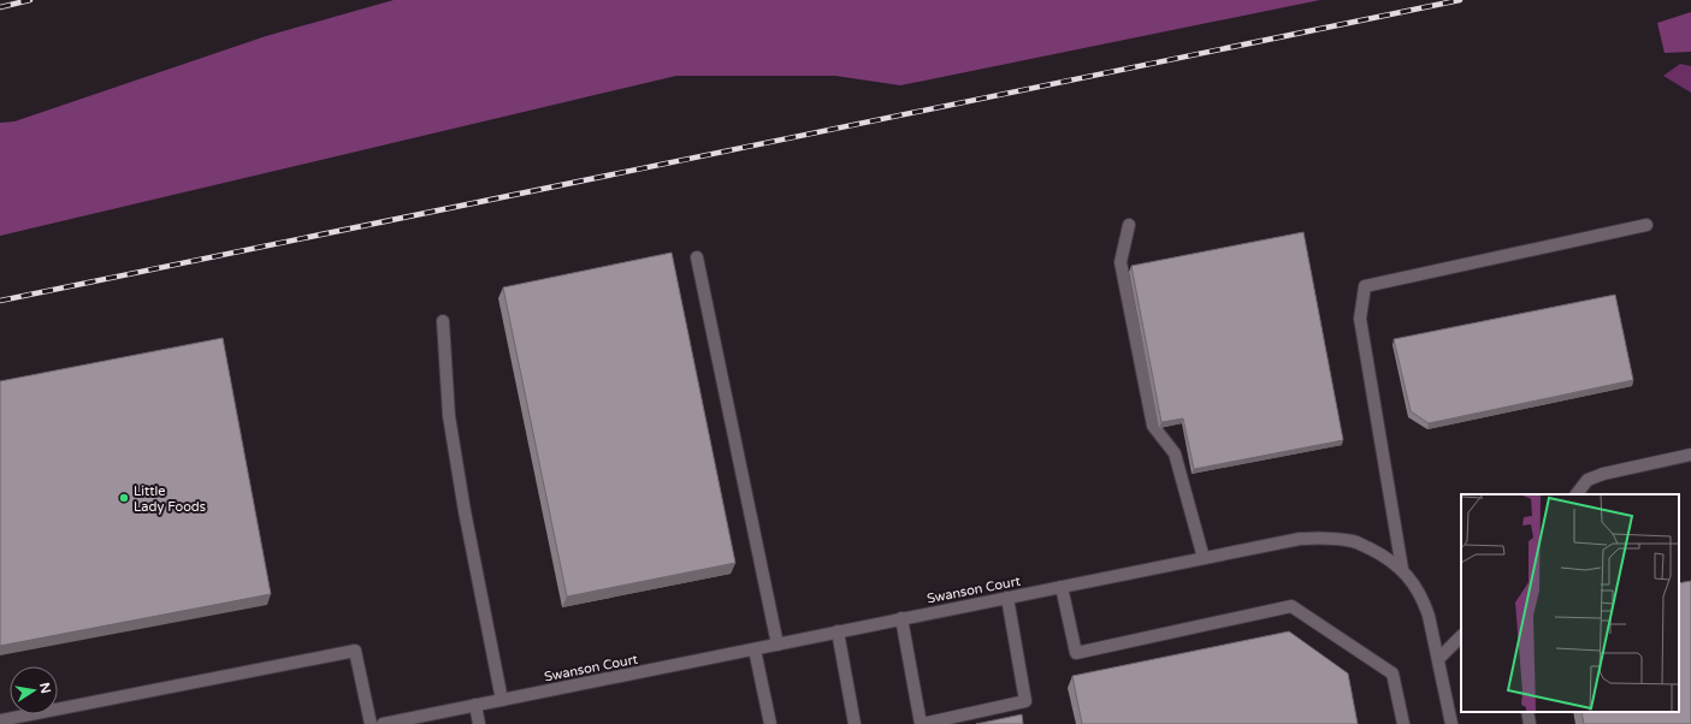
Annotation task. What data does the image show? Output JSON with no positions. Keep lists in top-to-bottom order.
{
  "streets": {
    "lane": ["Swanson Court"]
  },
  "places": ["Little Lady Foods"],
  "north": "right"
}
